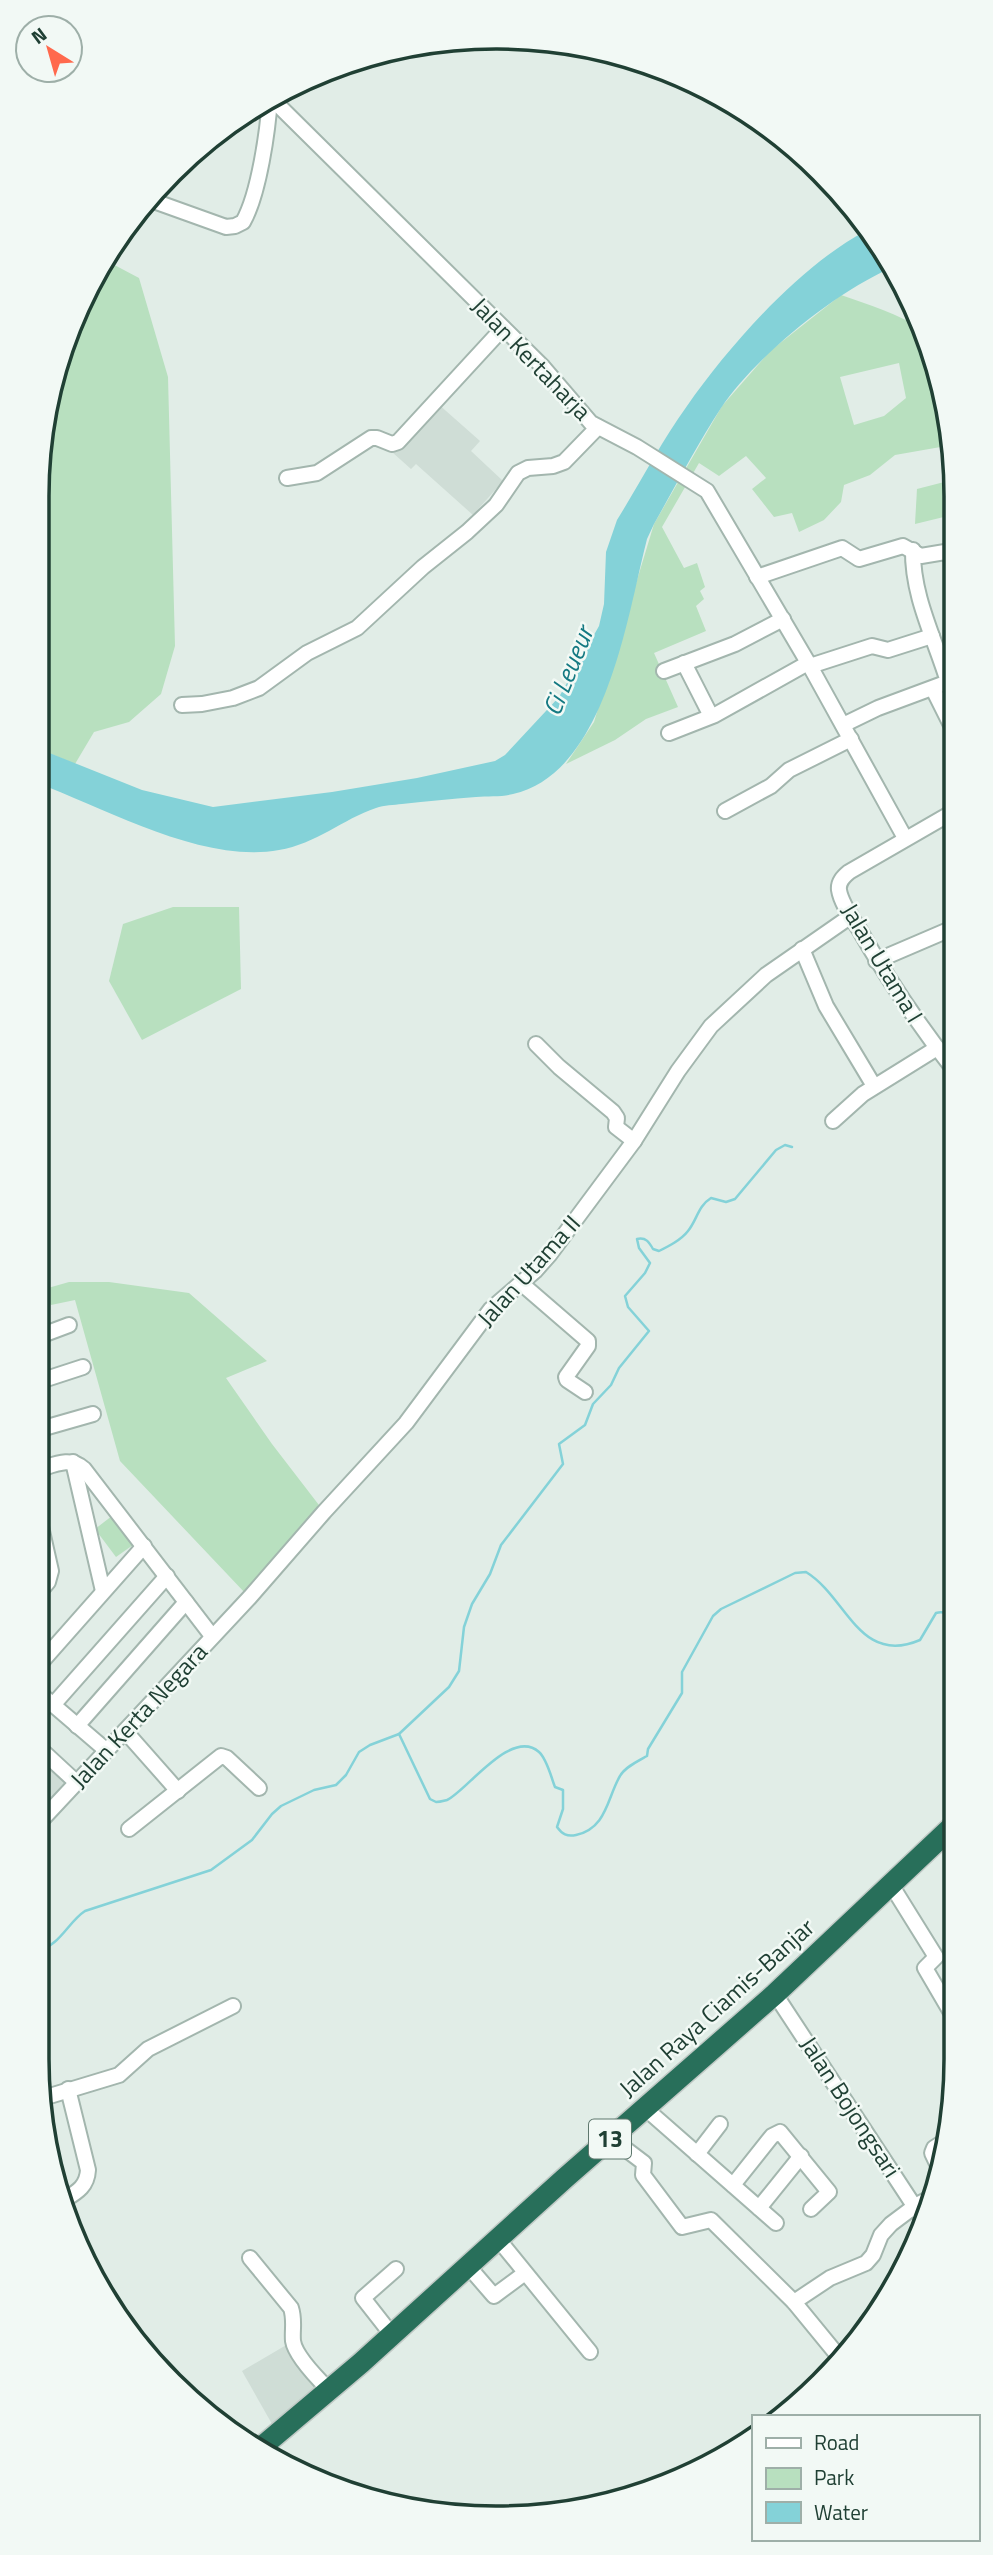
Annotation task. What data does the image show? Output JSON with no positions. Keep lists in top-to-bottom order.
{
  "streets": {
    "highway": ["Jalan Raya Ciamis-Banjar", "13"],
    "street": [
      "Jalan Kertaharja",
      "Jalan Utama I",
      "Jalan Utama II",
      "Jalan Kerta Negara",
      "Jalan Bojongsari"
    ]
  },
  "crossings": [
    ["Jalan Kertaharja", "Jalan Utama I"],
    ["Jalan Utama I", "Jalan Utama II"],
    ["Jalan Utama II", "Jalan Kerta Negara"],
    ["Jalan Raya Ciamis-Banjar", "Jalan Bojongsari"]
  ],
  "water": ["Ci Leueur"],
  "legend": ["Road", "Park", "Water"],
  "north": "top left"
}
